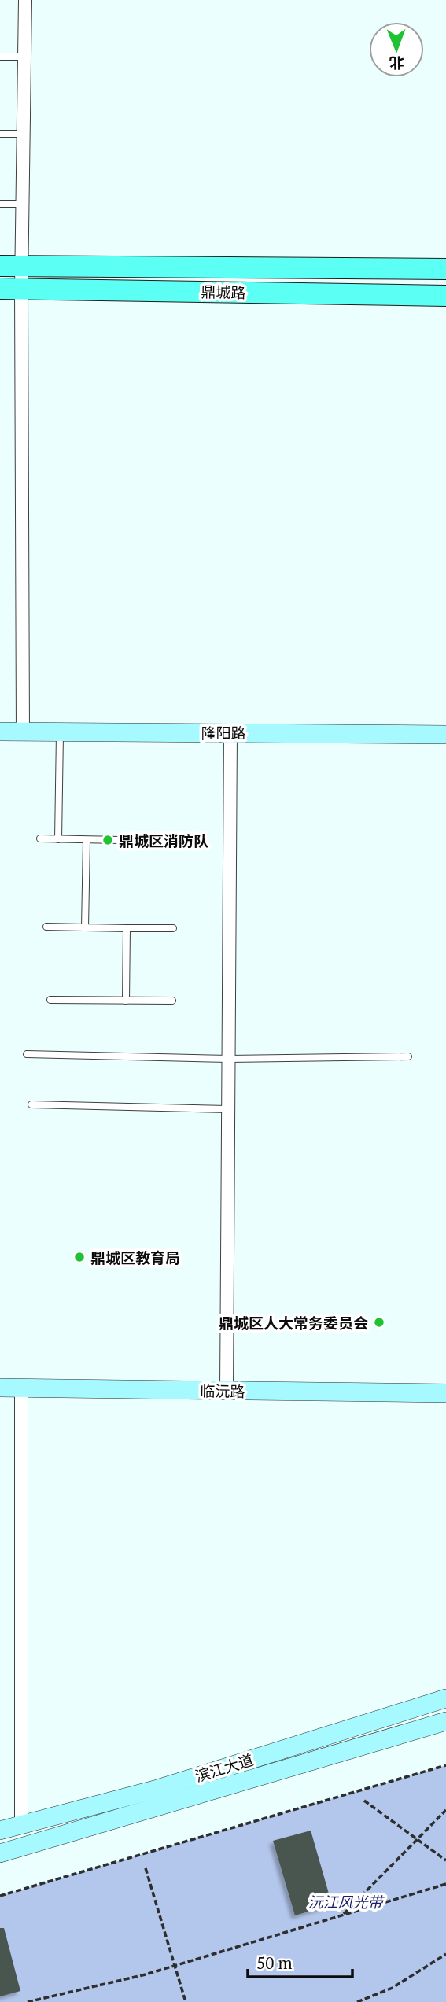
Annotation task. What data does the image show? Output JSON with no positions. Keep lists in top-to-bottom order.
{
  "streets": {
    "main road": ["鼎城路"],
    "street": ["隆阳路", "临沅路", "滨江大道"]
  },
  "parks": ["沅江风光带"],
  "places": ["鼎城区消防队", "鼎城区教育局", "鼎城区人大常务委员会"],
  "scale_bar": "50 m",
  "north": "bottom"
}
